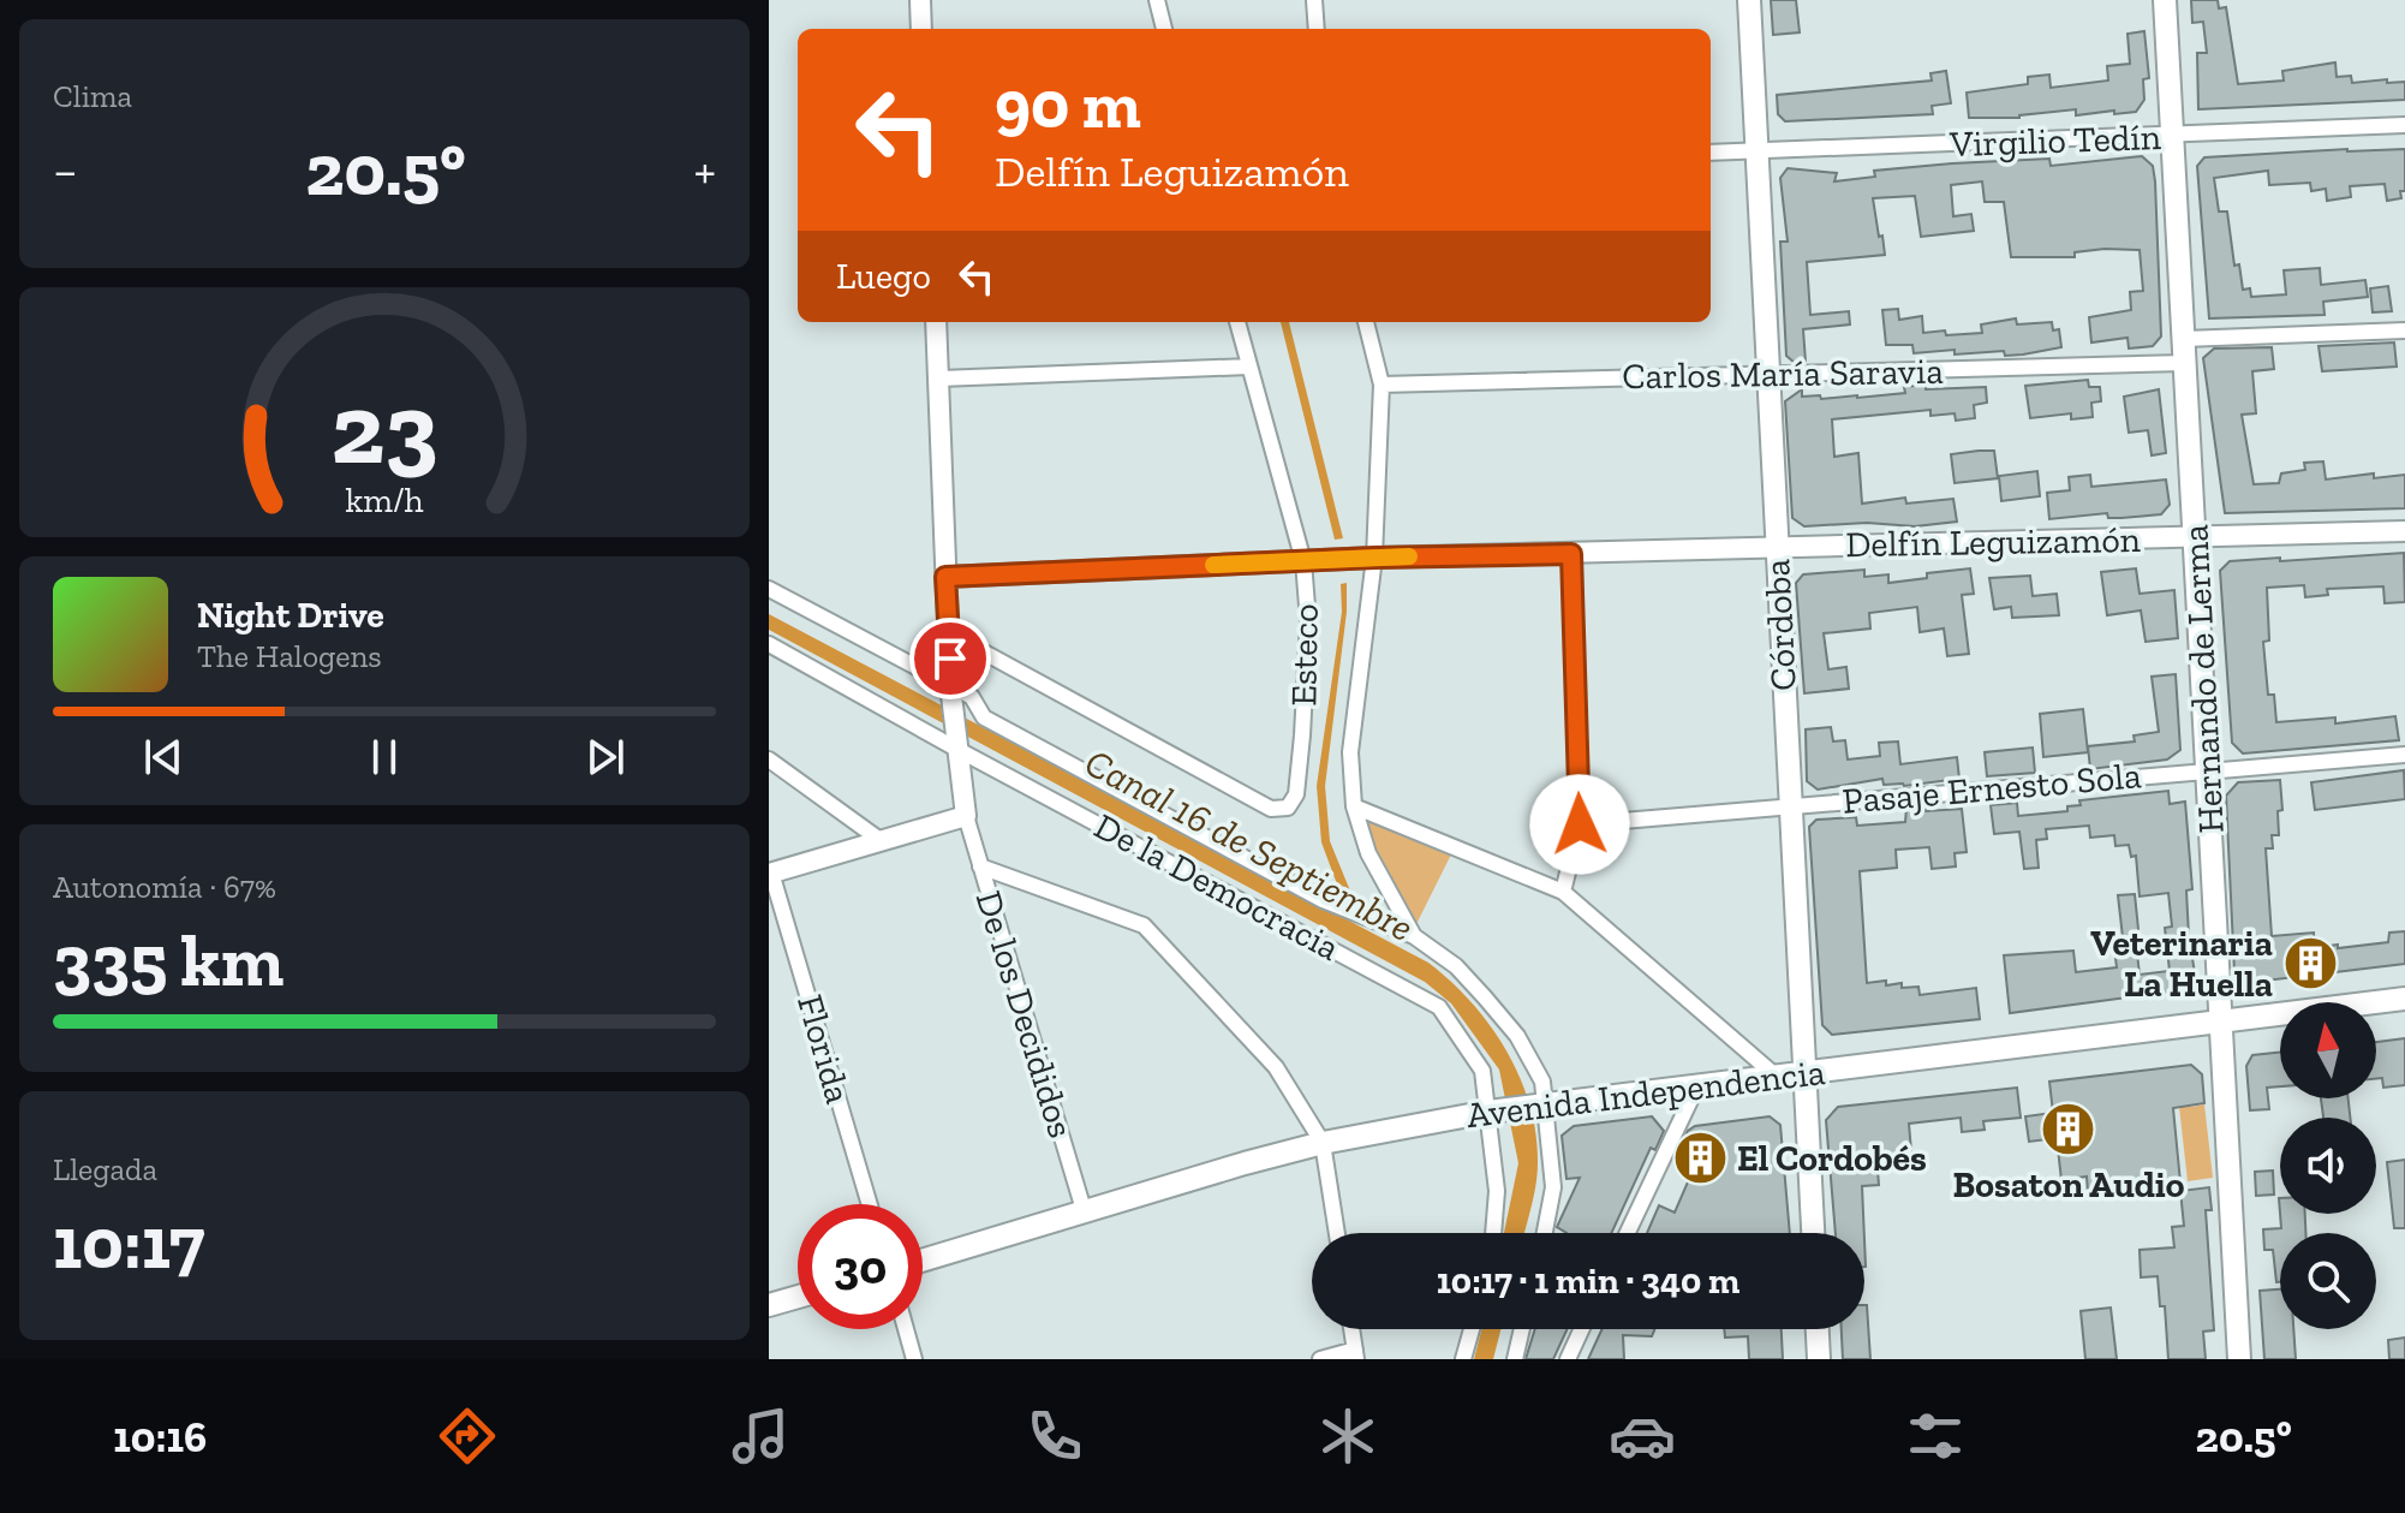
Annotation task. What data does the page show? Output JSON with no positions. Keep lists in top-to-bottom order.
{
  "streets": {
    "main road": ["Córdoba", "Hernando de Lerma", "Avenida Independencia"],
    "street": [
      "Virgilio Tedín",
      "Carlos María Saravia",
      "Delfín Leguizamón",
      "Esteco",
      "Pasaje Ernesto Sola",
      "De la Democracia",
      "De los Decididos",
      "Florida"
    ]
  },
  "crossings": [
    ["Virgilio Tedín", "Córdoba"],
    ["Virgilio Tedín", "Hernando de Lerma"],
    ["Carlos María Saravia", "Córdoba"],
    ["Carlos María Saravia", "Hernando de Lerma"],
    ["Delfín Leguizamón", "Córdoba"],
    ["Delfín Leguizamón", "Esteco"],
    ["Delfín Leguizamón", "Hernando de Lerma"],
    ["Córdoba", "Pasaje Ernesto Sola"],
    ["Córdoba", "Avenida Independencia"],
    ["Hernando de Lerma", "Pasaje Ernesto Sola"],
    ["Hernando de Lerma", "Avenida Independencia"],
    ["De la Democracia", "Avenida Independencia"],
    ["De los Decididos", "Avenida Independencia"]
  ],
  "water": ["Canal 16 de Septiembre"],
  "places": {
    "building": ["Veterinaria La Huella", "Bosaton Audio", "El Cordobés"]
  },
  "north": "top",
  "page": {
    "tile": [
      "Clima",
      ["Autonomía · 67%", "335 km"],
      ["Llegada", "10:17"]
    ],
    "turn": ["90 m", "Delfín Leguizamón"],
    "heat": ["−", "20.5°", "+"],
    "then": "Luego",
    "song": ["Night Drive", "The Halogens"],
    "limit": "30",
    "trip": "10:17 · 1 min · 340 m",
    "tabs": ["10:16", "20.5°"],
    "gauge": ["23", "km/h"]
  }
}
